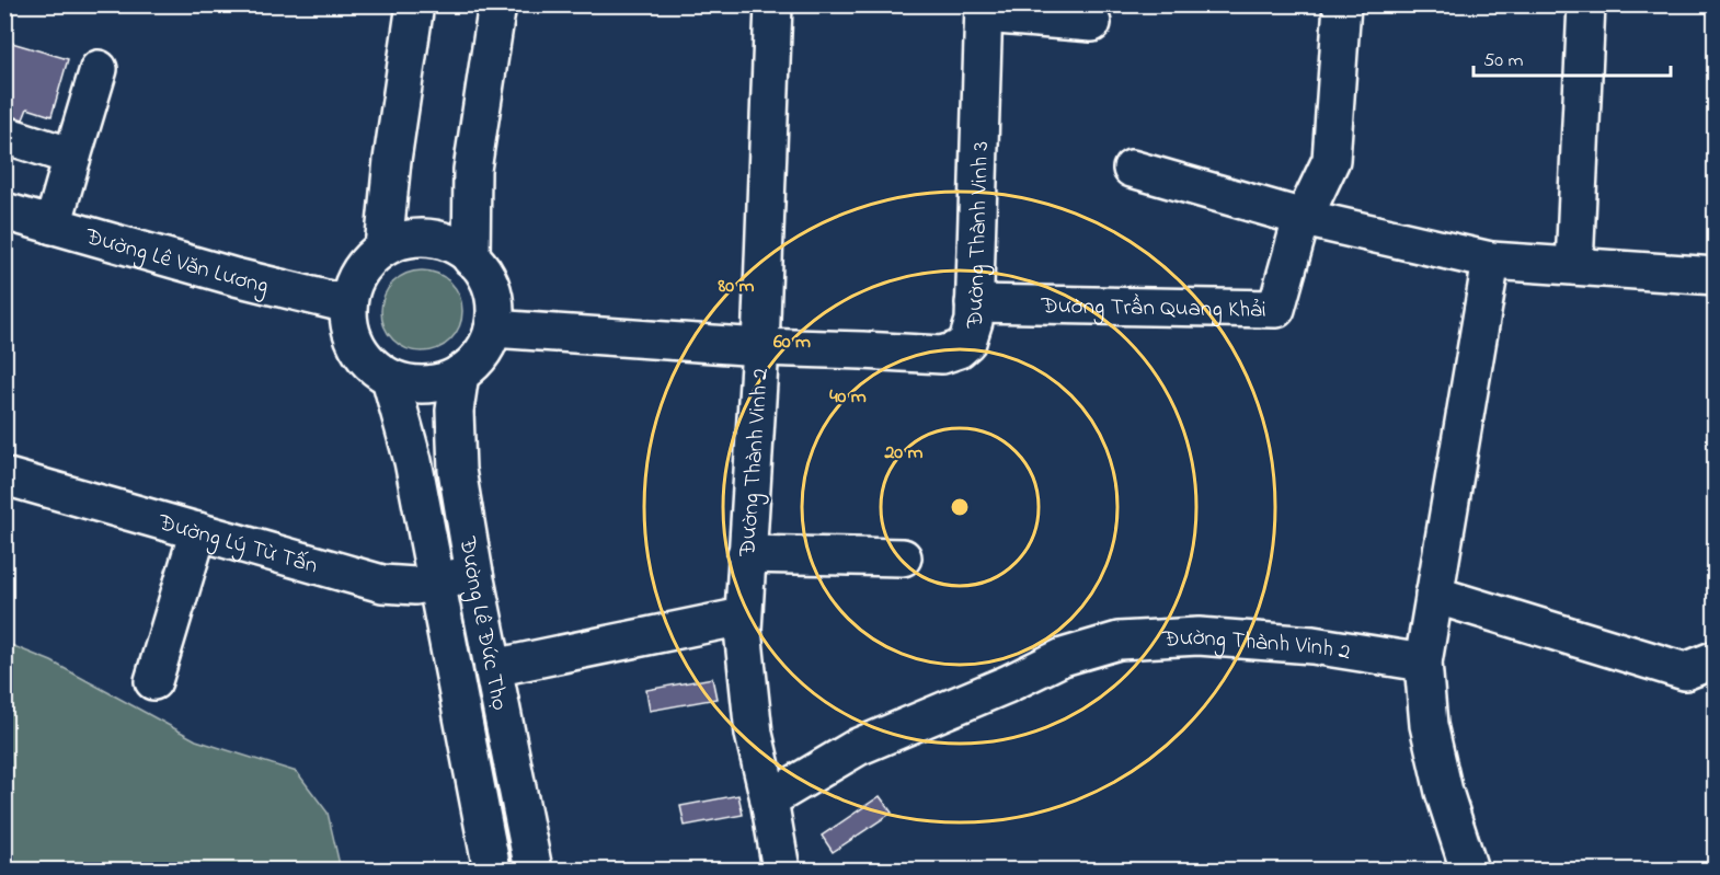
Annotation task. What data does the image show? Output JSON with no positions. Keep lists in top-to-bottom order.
{
  "streets": {
    "street": [
      "Đường Thành Vinh 3",
      "Đường Lê Văn Lương",
      "Đường Trần Quang Khải",
      "Đường Thành Vinh 2",
      "Đường Lý Từ Tấn",
      "Đường Lê Đức Thọ"
    ]
  },
  "crossings": [
    ["Đường Thành Vinh 3", "Đường Lê Văn Lương"],
    ["Đường Thành Vinh 3", "Đường Trần Quang Khải"],
    ["Đường Thành Vinh 3", "Đường Thành Vinh 2"],
    ["Đường Thành Vinh 3", "Đường Lê Đức Thọ"],
    ["Đường Lê Văn Lương", "Đường Lê Đức Thọ"],
    ["Đường Lý Từ Tấn", "Đường Lê Đức Thọ"]
  ],
  "scale_bar": "50 m",
  "rings": [
    "80 m",
    "60 m",
    "40 m",
    "20 m"
  ]
}
